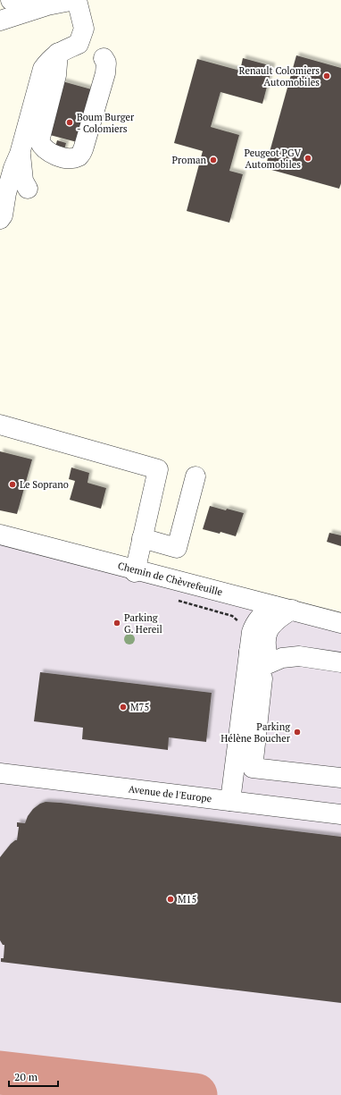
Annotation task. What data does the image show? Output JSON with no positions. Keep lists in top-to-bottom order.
{
  "streets": {
    "street": ["Chemin de Chèvrefeuille", "Avenue de l'Europe"]
  },
  "places": [
    "Renault Colomiers Automobiles",
    "Boum Burger - Colomiers",
    "Peugeot PGV Automobiles",
    "Proman",
    "Le Soprano",
    "Parking G. Hereil",
    "M75",
    "Parking Hélène Boucher",
    "M15"
  ],
  "scale_bar": "20 m"
}
